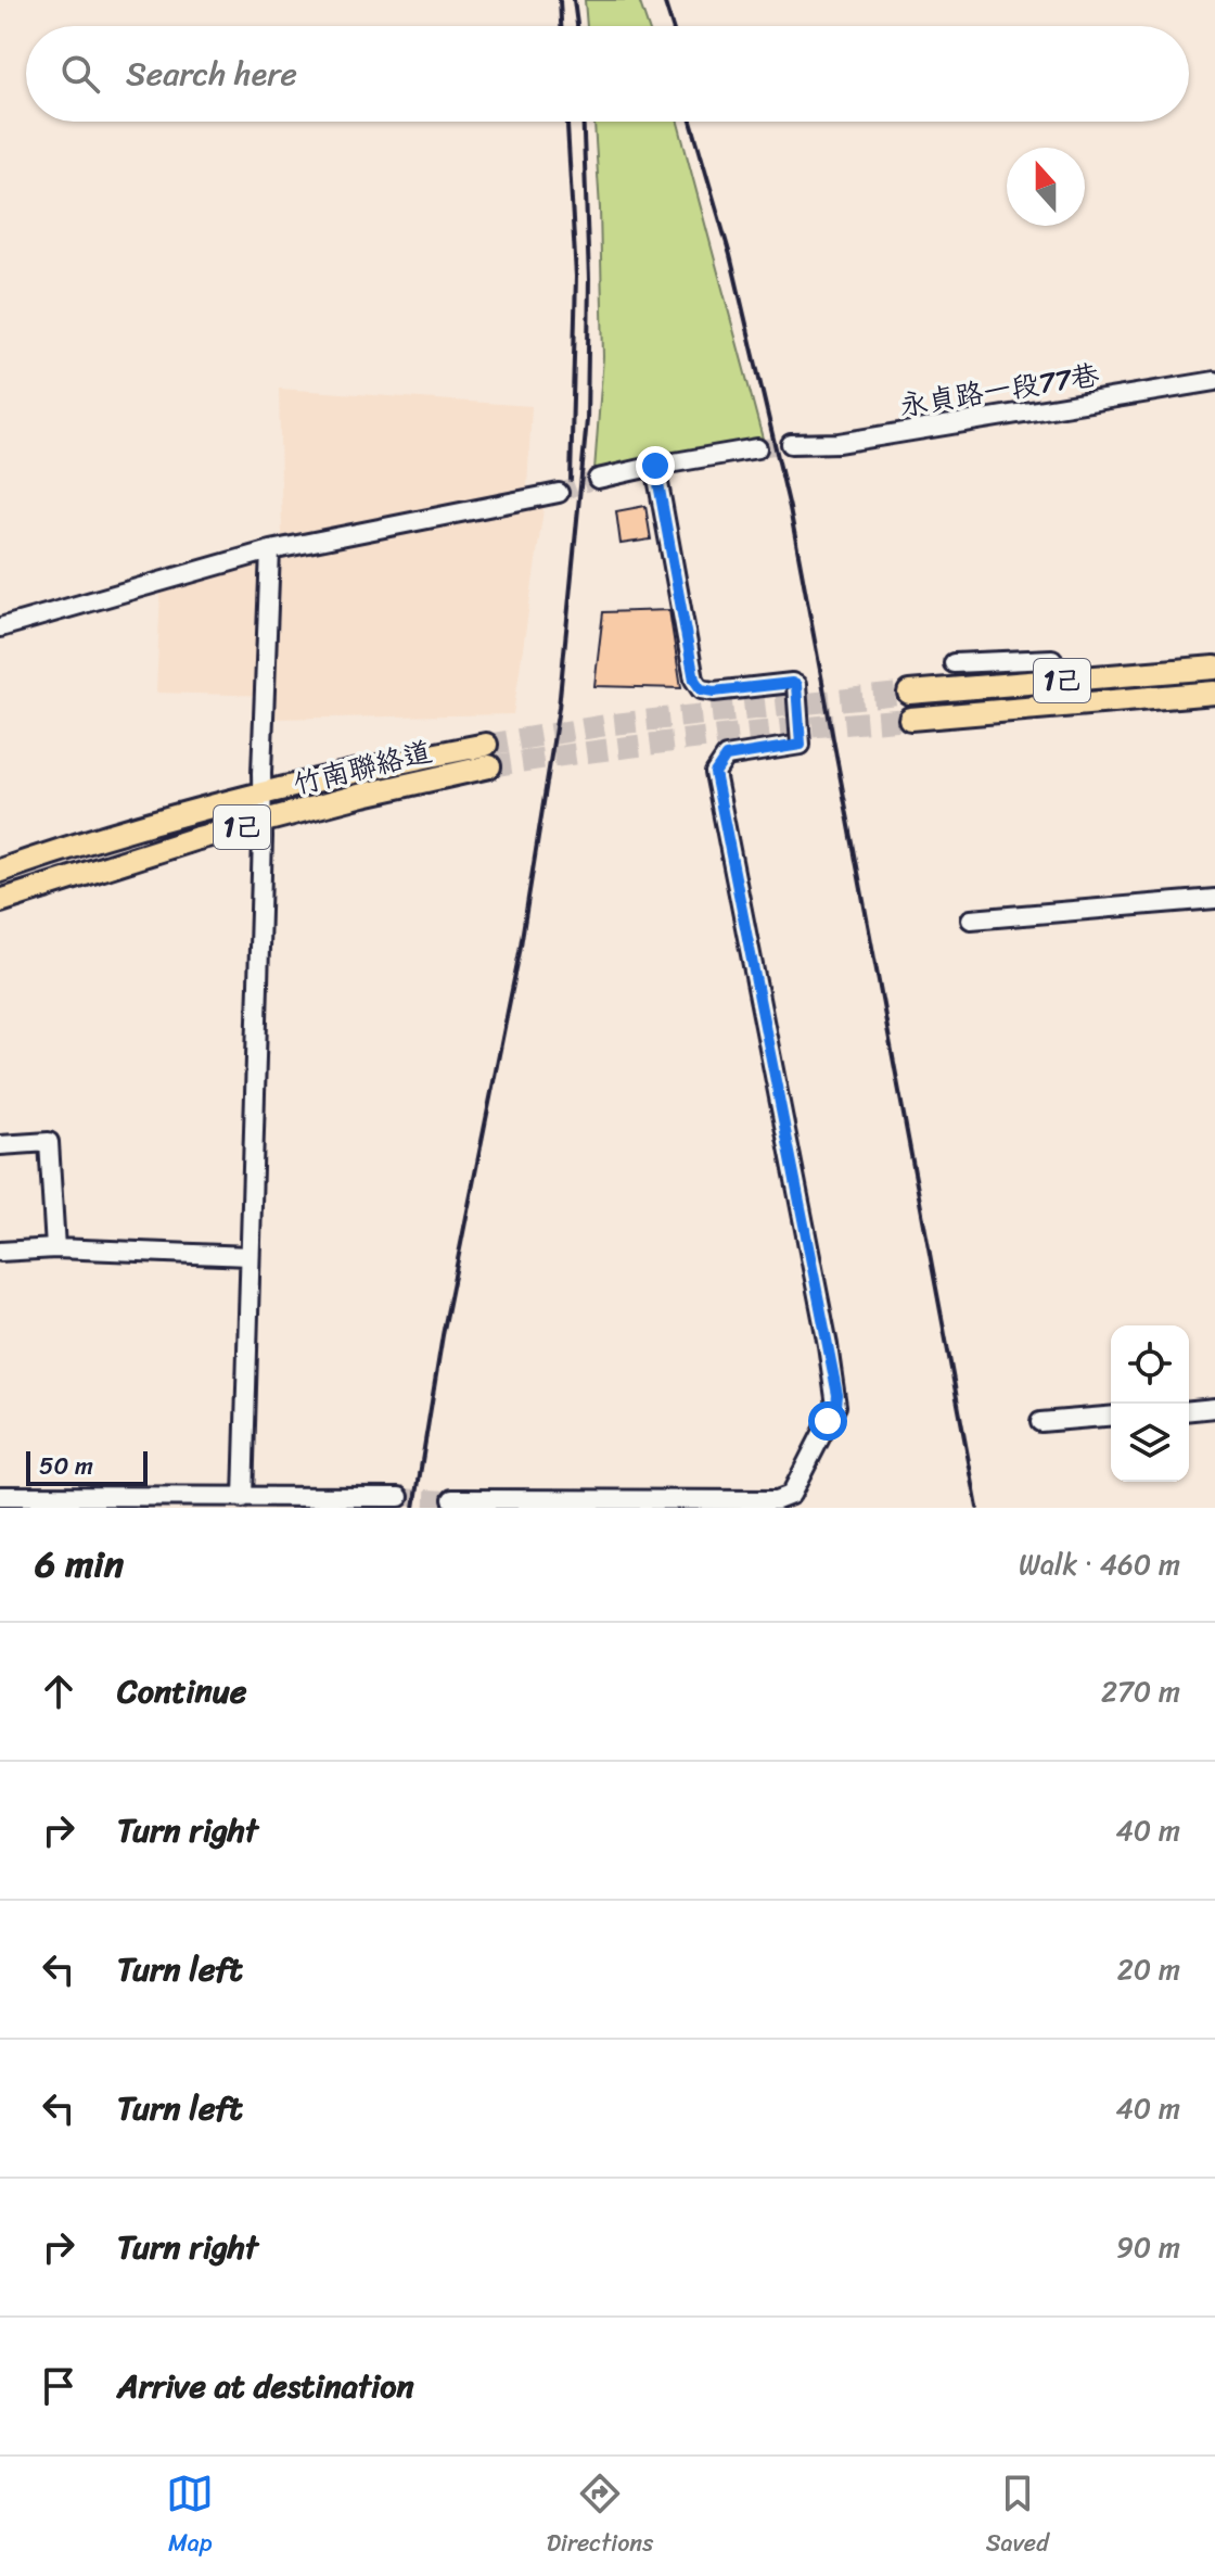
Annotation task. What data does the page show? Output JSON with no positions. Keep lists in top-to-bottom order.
{
  "streets": {
    "main road": ["1己", "竹南聯絡道"],
    "street": ["永貞路一段77巷"]
  },
  "scale_bar": "50 m",
  "north": "top",
  "page": {
    "search": "Search here",
    "scale": "50 m",
    "heading": ["6 min", "Walk · 460 m"],
    "list": [
      ["Continue", "270 m"],
      ["Turn right", "40 m"],
      ["Turn left", "20 m"],
      ["Turn left", "40 m"],
      ["Turn right", "90 m"],
      "Arrive at destination"
    ],
    "nav": ["Map", "Directions", "Saved"]
  }
}
